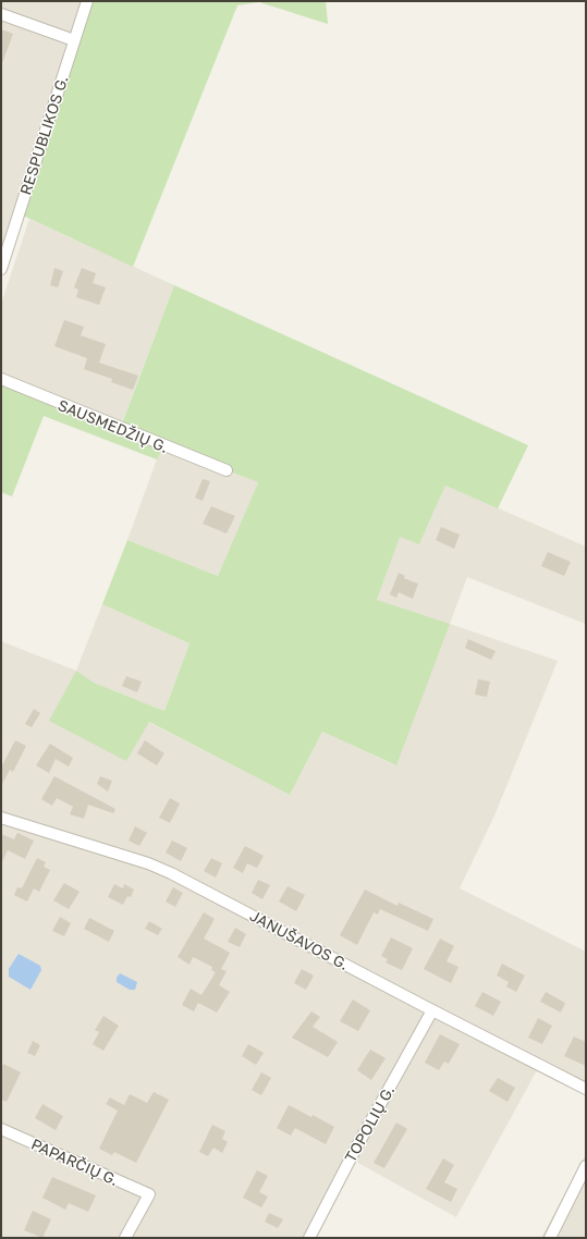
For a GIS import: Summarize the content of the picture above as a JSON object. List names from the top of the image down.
{
  "streets": {
    "street": [
      "RESPUBLIKOS G.",
      "SAUSMEDŽIŲ G.",
      "JANUŠAVOS G.",
      "TOPOLIŲ G.",
      "PAPARČIŲ G."
    ]
  },
  "crossings": [
    ["JANUŠAVOS G.", "TOPOLIŲ G."]
  ]
}
